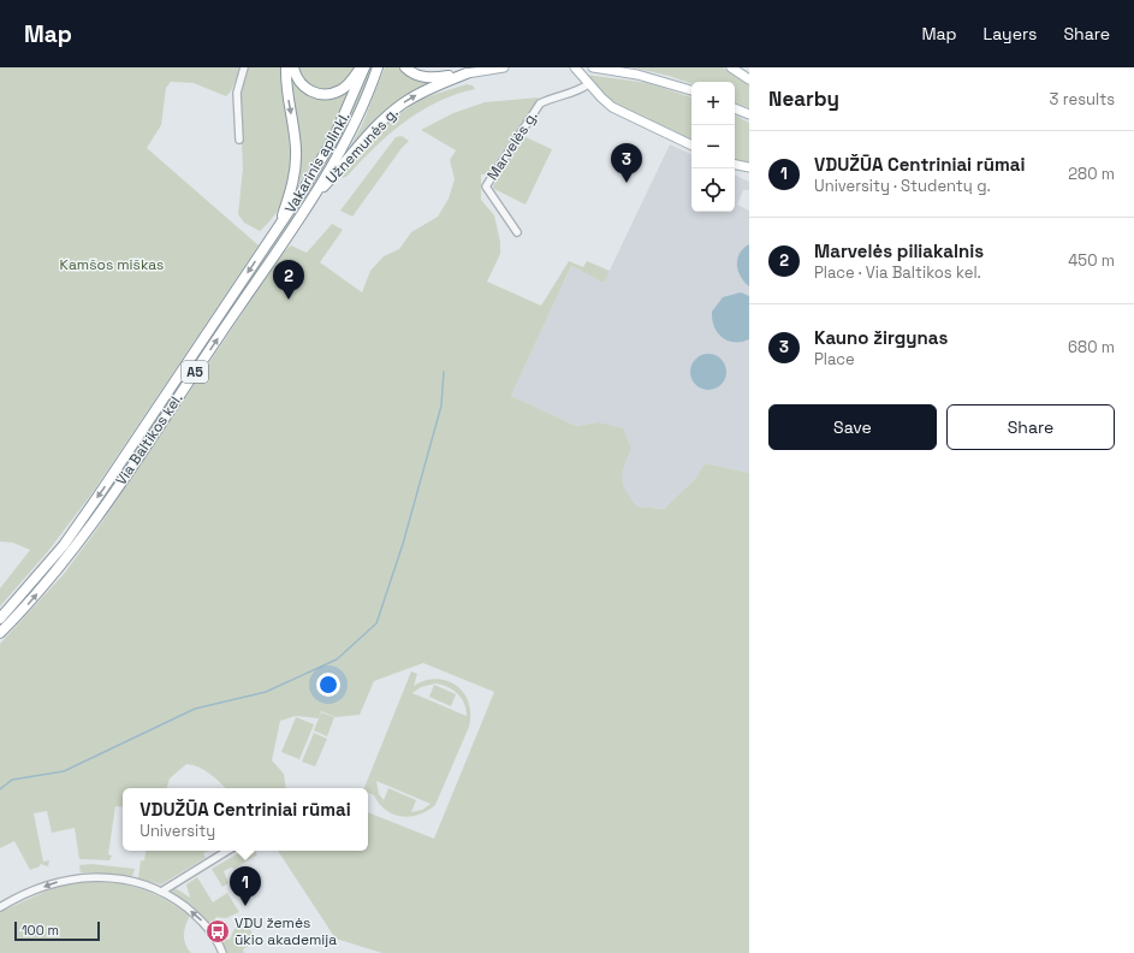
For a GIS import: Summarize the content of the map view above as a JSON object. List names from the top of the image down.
{
  "streets": {
    "highway": [
      "Užnemunės g.",
      "Vakarinis aplinkl.",
      "A5",
      "Via Baltikos kel."
    ],
    "street": ["Marvelės g."]
  },
  "crossings": [
    ["Užnemunės g.", "Vakarinis aplinkl."],
    ["Vakarinis aplinkl.", "Via Baltikos kel."]
  ],
  "one_way": ["Užnemunės g."],
  "parks": ["Kamšos miškas"],
  "places": {
    "bus stop": ["VDU žemės ūkio akademija"]
  },
  "scale_bar": "100 m",
  "page": {
    "header": "Map",
    "nav": ["Map", "Layers", "Share"],
    "heading": ["Nearby", "3 results"],
    "map_buttons": ["+", "−"],
    "list": [
      {
        "mark": "1",
        "name": "VDUŽŪA Centriniai rūmai",
        "note": "University · Studentų g.",
        "value": "280 m"
      },
      {
        "mark": "2",
        "name": "Marvelės piliakalnis",
        "note": "Place · Via Baltikos kel.",
        "value": "450 m"
      },
      {
        "mark": "3",
        "name": "Kauno žirgynas",
        "note": "Place",
        "value": "680 m"
      }
    ],
    "pins": ["3", "2", "1"],
    "buttons": ["Save", "Share"],
    "popup": ["VDUŽŪA Centriniai rūmai", "University"],
    "scale": "100 m"
  }
}
